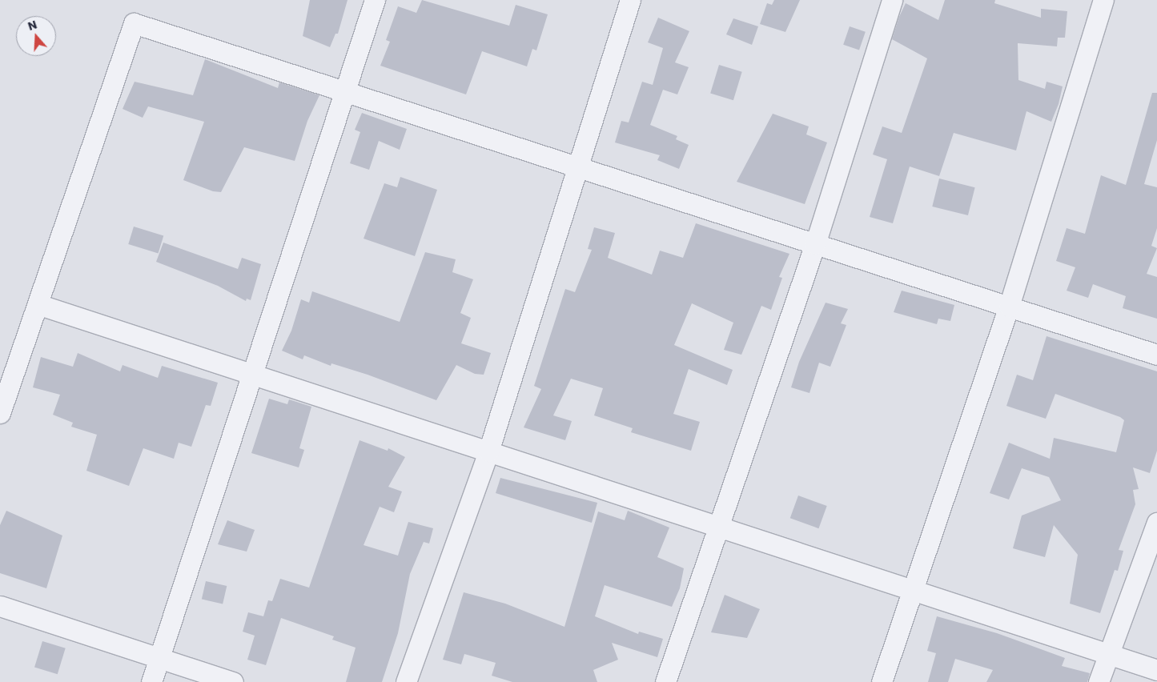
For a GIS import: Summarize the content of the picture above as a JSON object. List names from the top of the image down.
{
  "north": "top"
}
